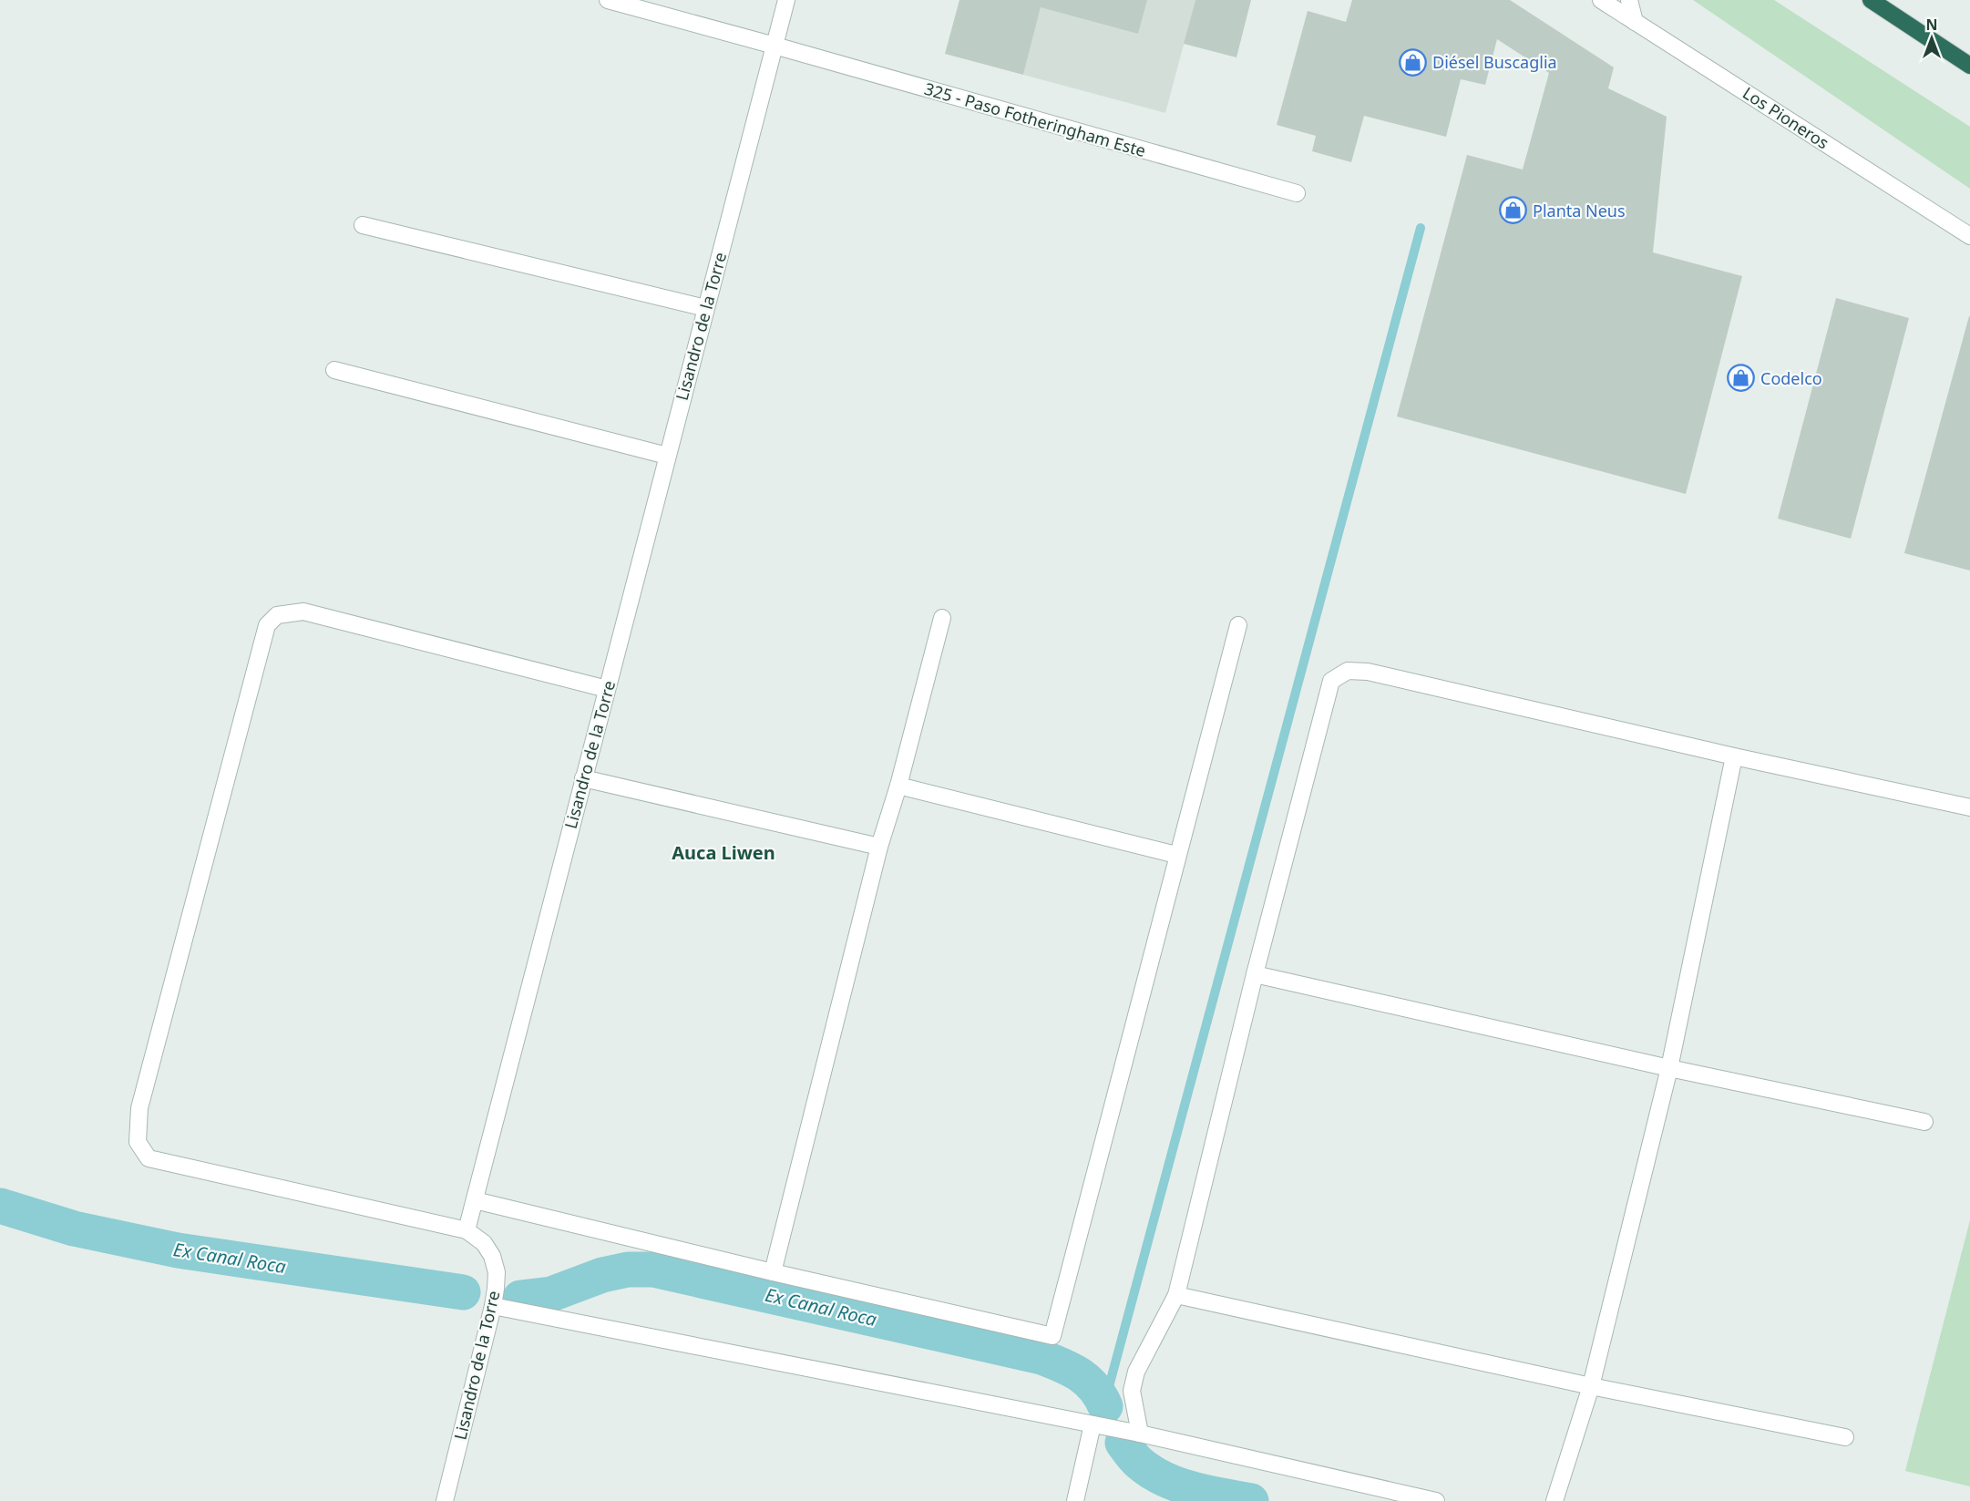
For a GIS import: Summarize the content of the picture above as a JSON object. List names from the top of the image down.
{
  "streets": {
    "street": ["Los Pioneros", "325 - Paso Fotheringham Este", "Lisandro de la Torre"]
  },
  "crossings": [
    ["325 - Paso Fotheringham Este", "Lisandro de la Torre"]
  ],
  "districts": ["Auca Liwen"],
  "water": ["Ex Canal Roca"],
  "places": {
    "shop": ["Diésel Buscaglia", "Planta Neus", "Codelco"]
  },
  "north": "top"
}
